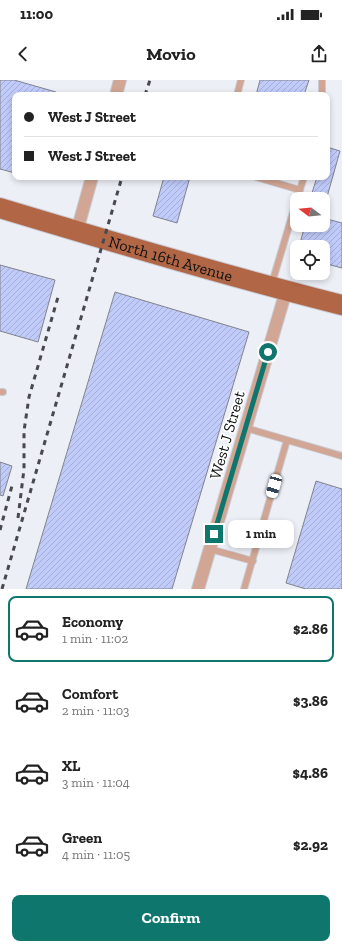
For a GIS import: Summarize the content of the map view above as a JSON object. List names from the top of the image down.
{
  "streets": {
    "main road": ["North 16th Avenue"],
    "street": ["West J Street"]
  },
  "crossings": [
    ["North 16th Avenue", "West J Street"]
  ],
  "north": "left",
  "page": {
    "status": "11:00",
    "header": "Movio",
    "banner": ["West J Street", "West J Street"],
    "bubble": "1 min",
    "list": [
      {
        "name": "Economy",
        "note": "1 min · 11:02",
        "value": "$2.86"
      },
      {
        "name": "Comfort",
        "note": "2 min · 11:03",
        "value": "$3.86"
      },
      {
        "name": "XL",
        "note": "3 min · 11:04",
        "value": "$4.86"
      },
      {
        "name": "Green",
        "note": "4 min · 11:05",
        "value": "$2.92"
      }
    ],
    "buttons": "Confirm"
  }
}
